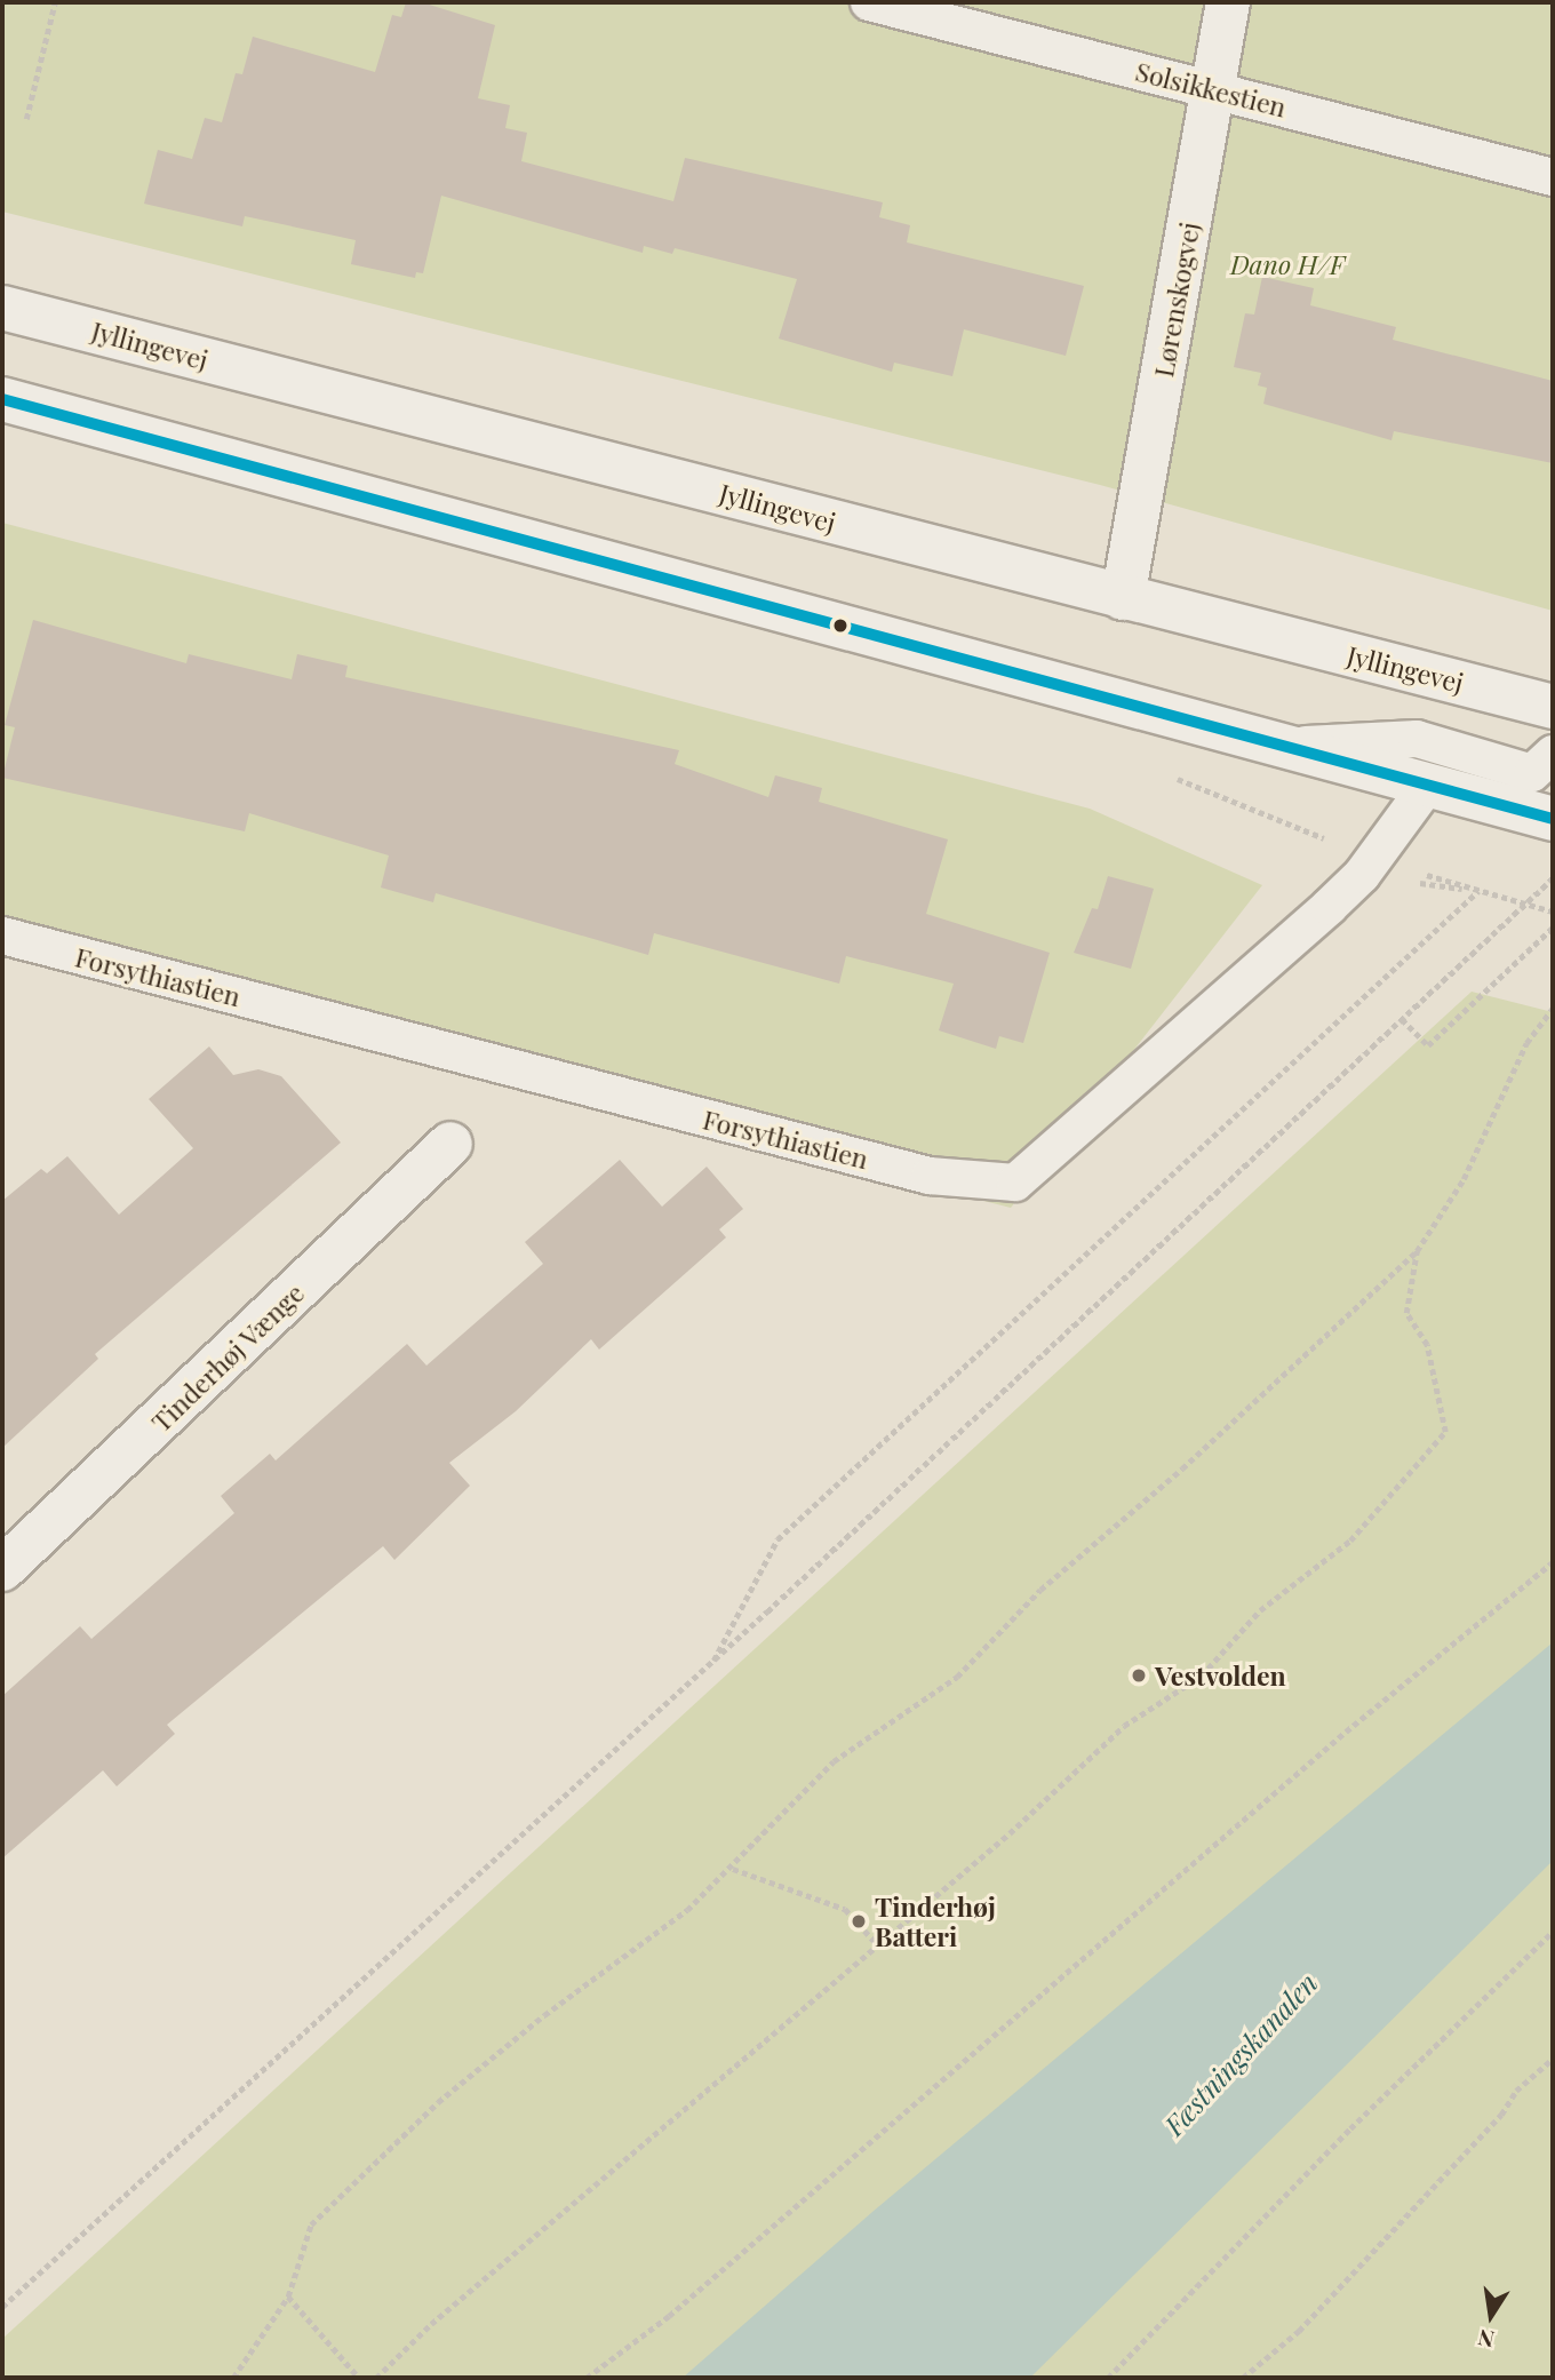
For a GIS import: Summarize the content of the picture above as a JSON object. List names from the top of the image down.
{
  "streets": {
    "street": ["Lørenskogvej", "Jyllingevej", "Tinderhøj Vænge"],
    "lane": ["Solsikkestien", "Forsythiastien"]
  },
  "crossings": [
    ["Solsikkestien", "Lørenskogvej"],
    ["Lørenskogvej", "Jyllingevej"]
  ],
  "water": ["Fæstningskanalen"],
  "parks": ["Dano H/F"],
  "places": ["Vestvolden", "Tinderhøj Batteri"],
  "north": "bottom"
}
